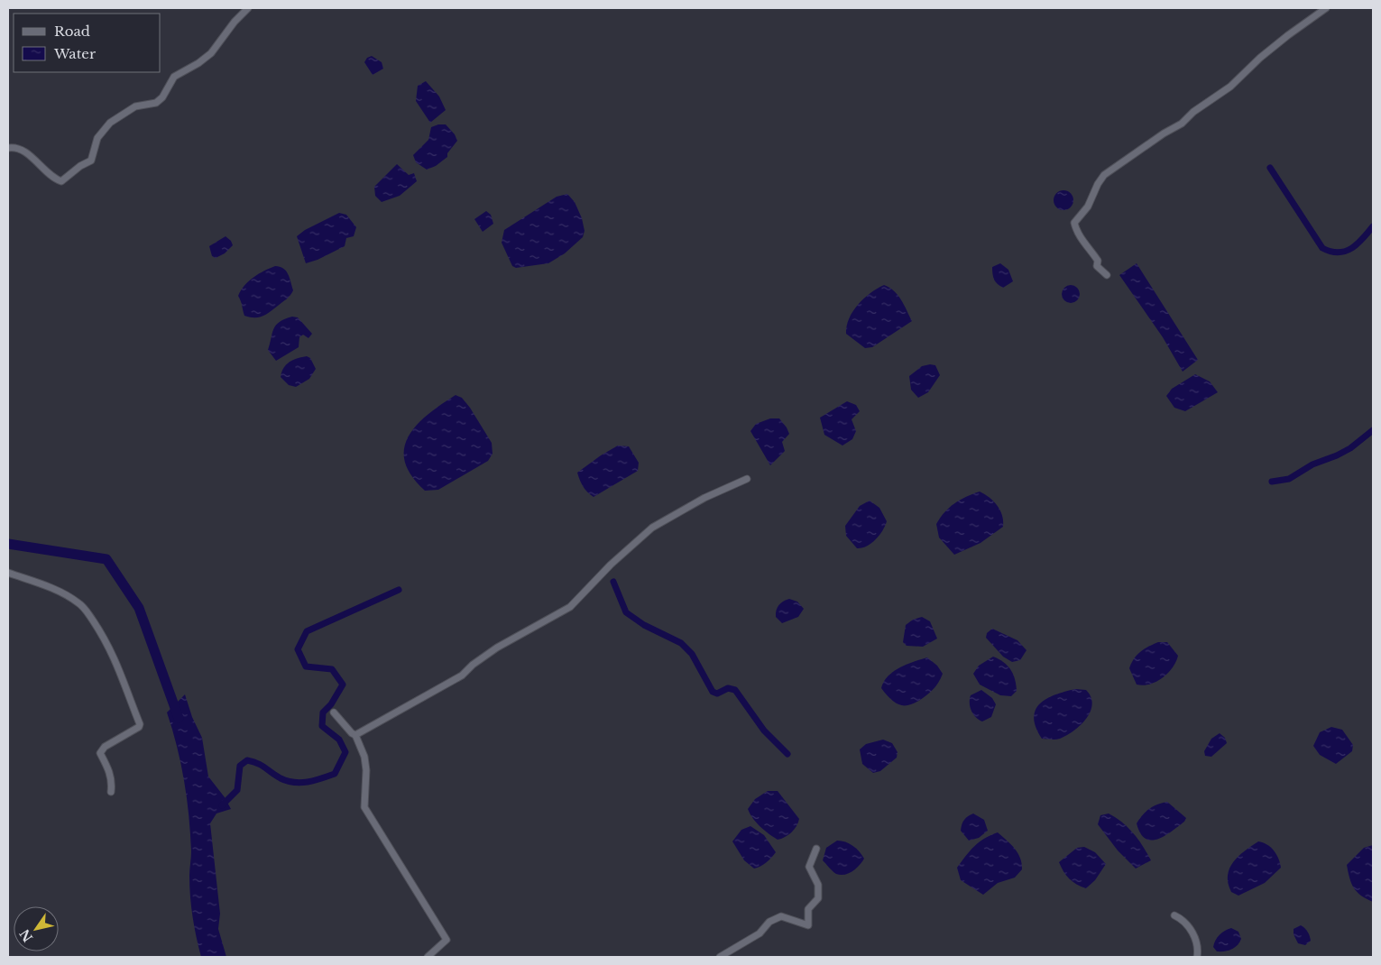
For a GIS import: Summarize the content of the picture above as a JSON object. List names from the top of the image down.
{
  "legend": ["Road", "Water"],
  "north": "bottom left"
}
